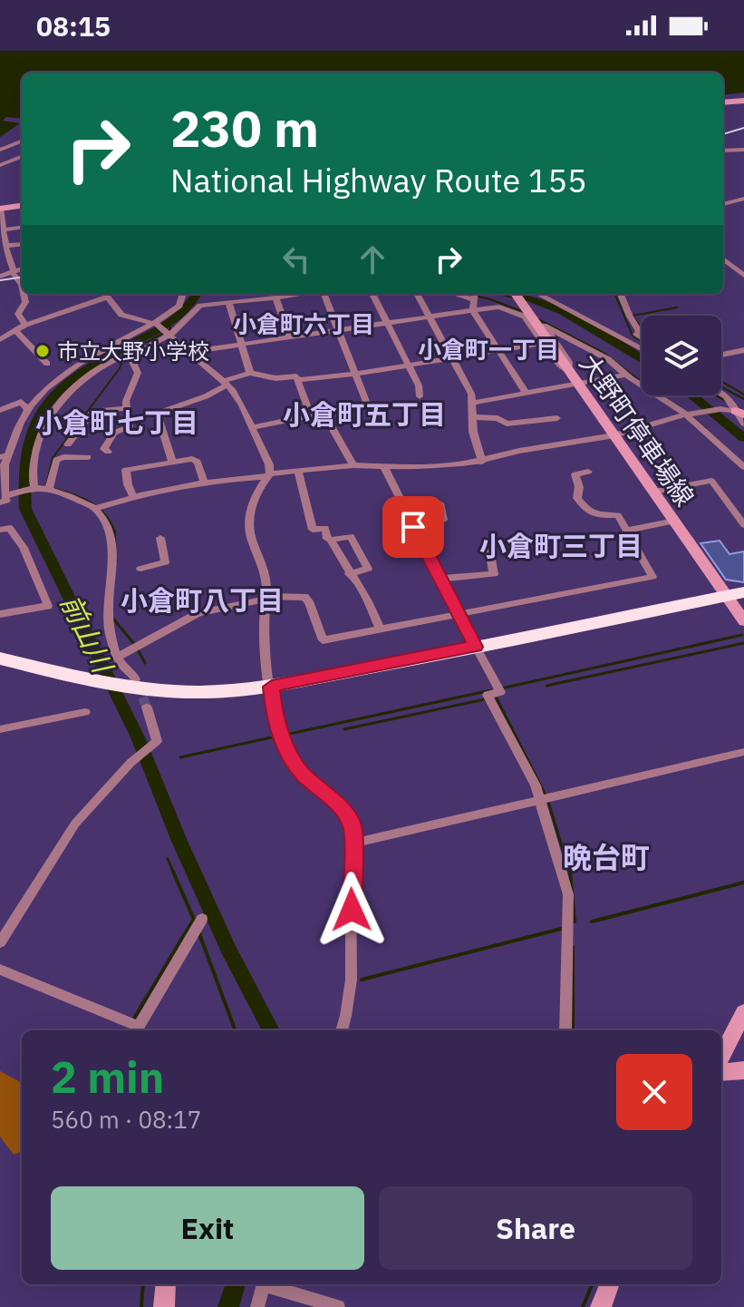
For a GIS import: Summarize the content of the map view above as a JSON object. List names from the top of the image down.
{
  "streets": {
    "main road": ["大野町停車場線"]
  },
  "districts": [
    "小倉町六丁目",
    "小倉町一丁目",
    "小倉町五丁目",
    "小倉町七丁目",
    "小倉町三丁目",
    "小倉町八丁目",
    "晩台町"
  ],
  "water": ["前山川"],
  "places": ["市立大野小学校"],
  "page": {
    "status": "08:15",
    "turn": ["230 m", "National Highway Route 155"],
    "heading": ["2 min", "560 m · 08:17"],
    "buttons": ["Exit", "Share"]
  }
}
